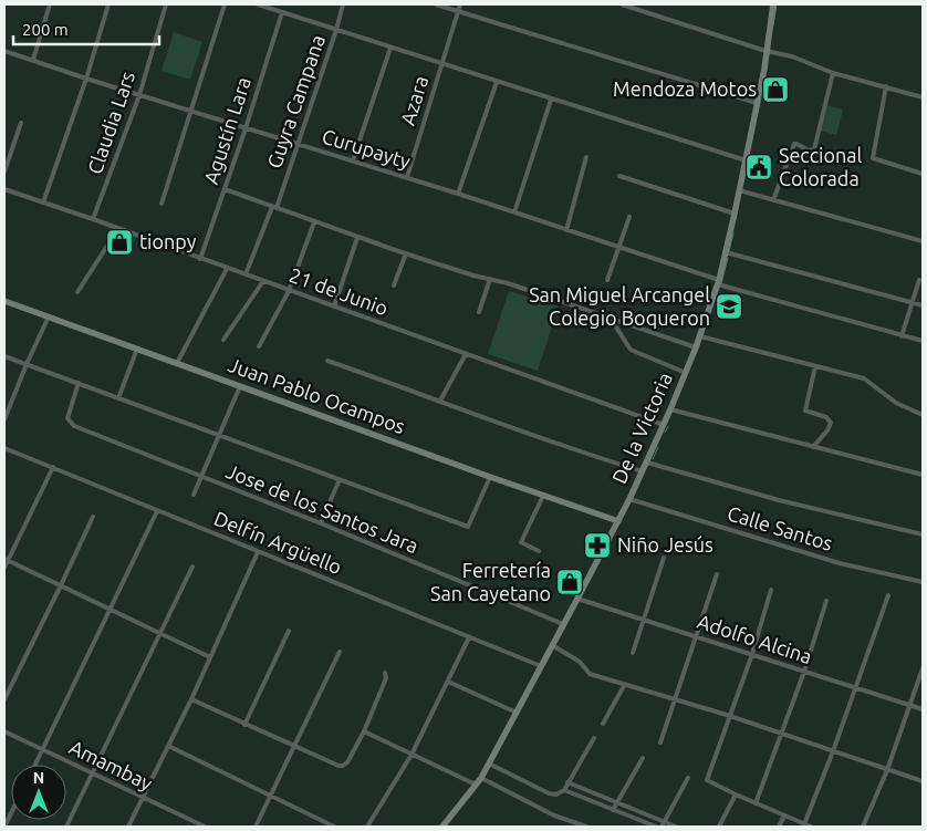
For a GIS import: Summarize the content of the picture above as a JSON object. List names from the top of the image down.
{
  "streets": {
    "main road": ["Juan Pablo Ocampos", "De la Victoria"],
    "street": [
      "Azara",
      "Guyra Campana",
      "Claudia Lars",
      "Agustín Lara",
      "Curupayty",
      "21 de Junio",
      "Jose de los Santos Jara",
      "Calle Santos",
      "Delfín Argüello",
      "Adolfo Alcina",
      "Amambay"
    ]
  },
  "crossings": [
    ["Azara", "Curupayty"],
    ["Guyra Campana", "Curupayty"],
    ["Guyra Campana", "21 de Junio"],
    ["Claudia Lars", "Curupayty"],
    ["Claudia Lars", "21 de Junio"],
    ["Agustín Lara", "Curupayty"],
    ["Agustín Lara", "21 de Junio"],
    ["Curupayty", "De la Victoria"],
    ["21 de Junio", "De la Victoria"],
    ["Juan Pablo Ocampos", "De la Victoria"],
    ["De la Victoria", "Jose de los Santos Jara"],
    ["De la Victoria", "Calle Santos"],
    ["De la Victoria", "Delfín Argüello"],
    ["De la Victoria", "Adolfo Alcina"]
  ],
  "places": {
    "shop": ["Mendoza Motos", "tionpy", "Ferretería San Cayetano"],
    "public building": ["Seccional Colorada"],
    "school or university": ["San Miguel Arcangel Colegio Boqueron"],
    "pharmacy": ["Niño Jesús"]
  },
  "scale_bar": "200 m",
  "north": "top"
}
